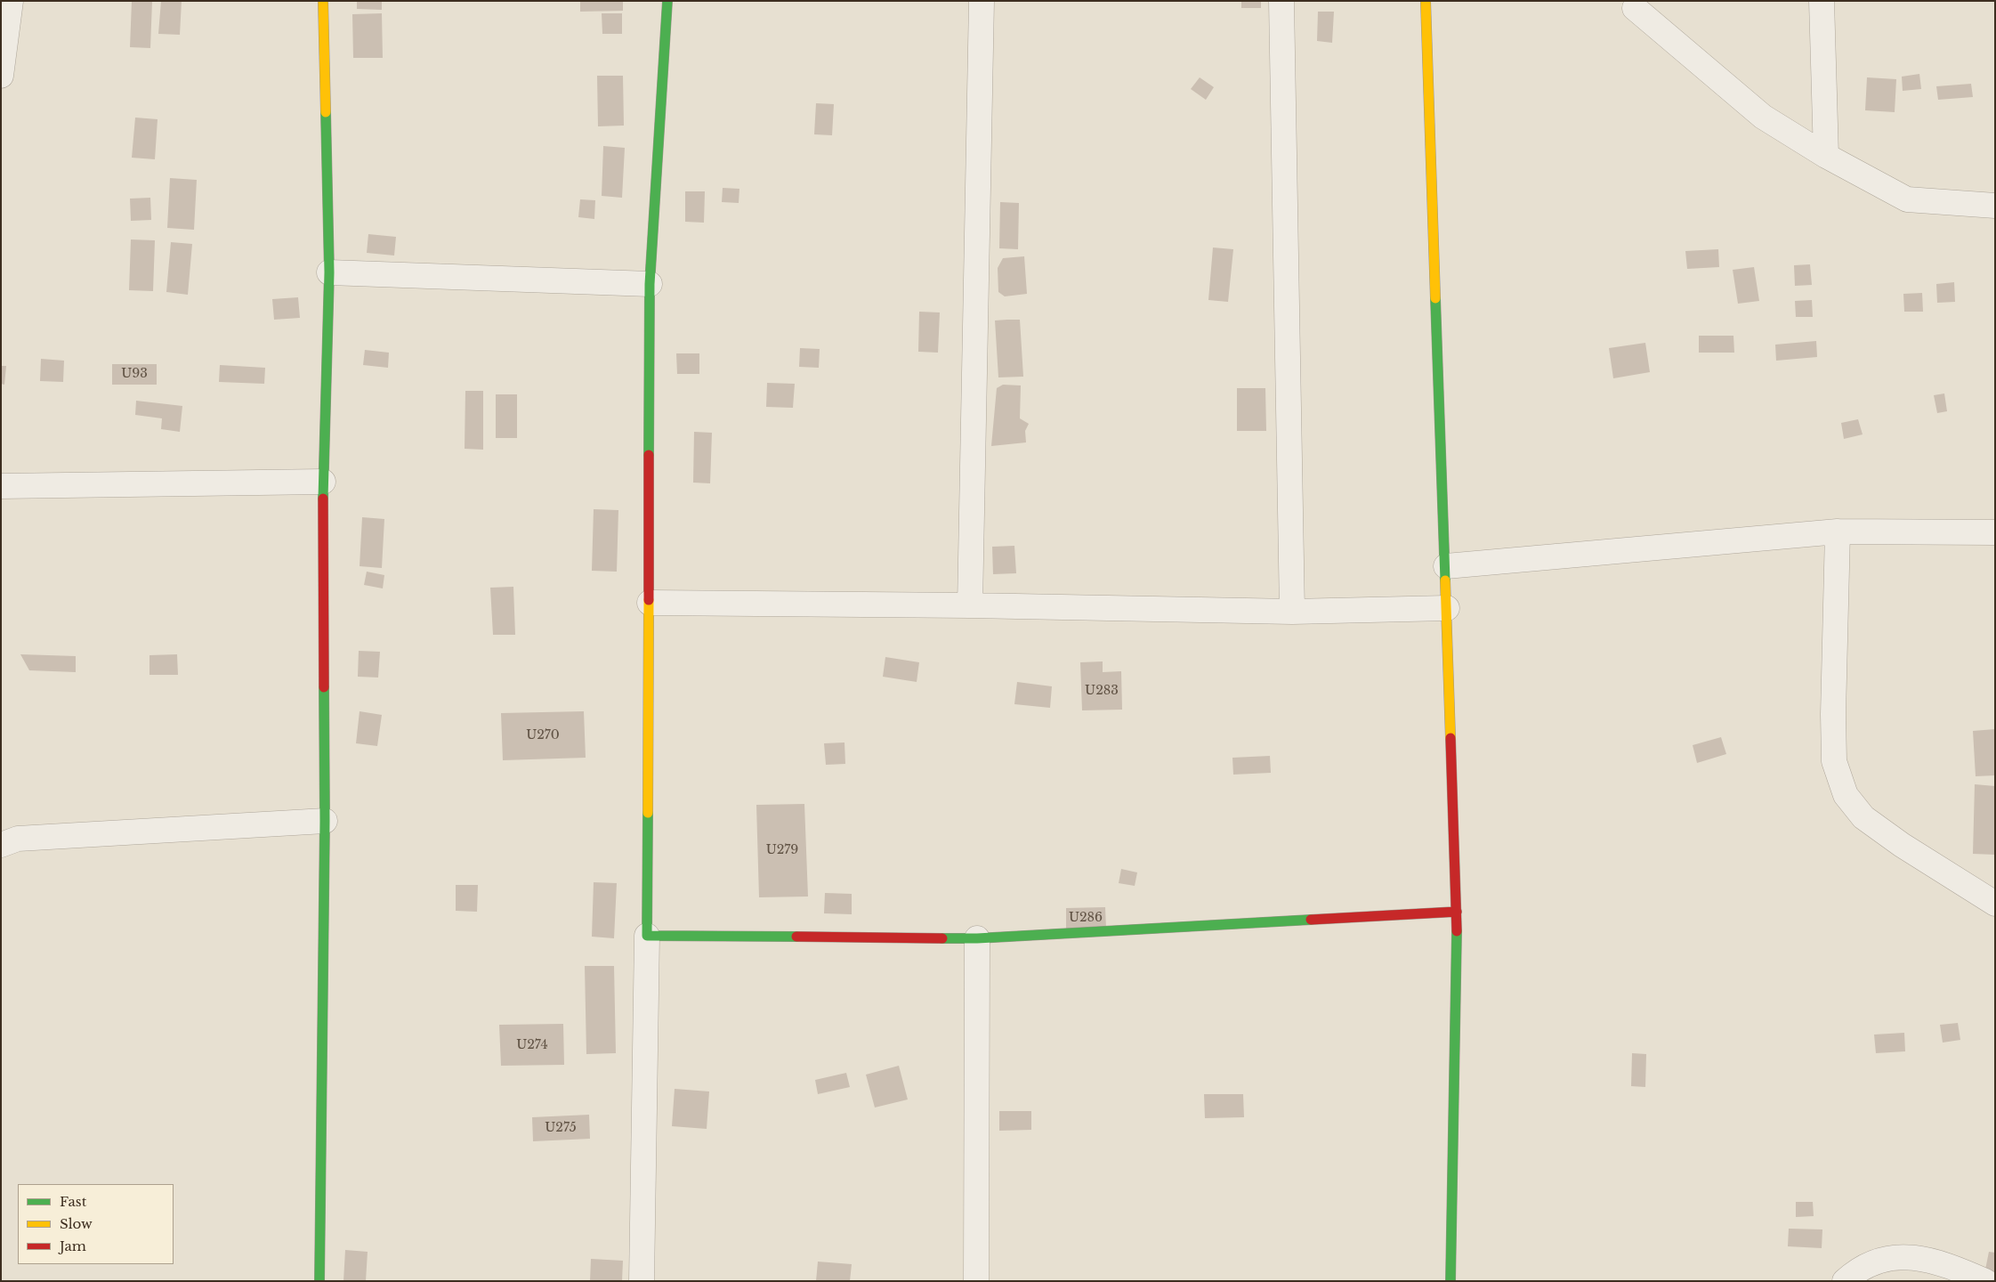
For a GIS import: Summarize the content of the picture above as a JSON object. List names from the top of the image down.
{
  "house_numbers": [
    "U93",
    "U283",
    "U270",
    "U279",
    "U286",
    "U274",
    "U275"
  ],
  "legend": ["Fast", "Slow", "Jam"]
}
